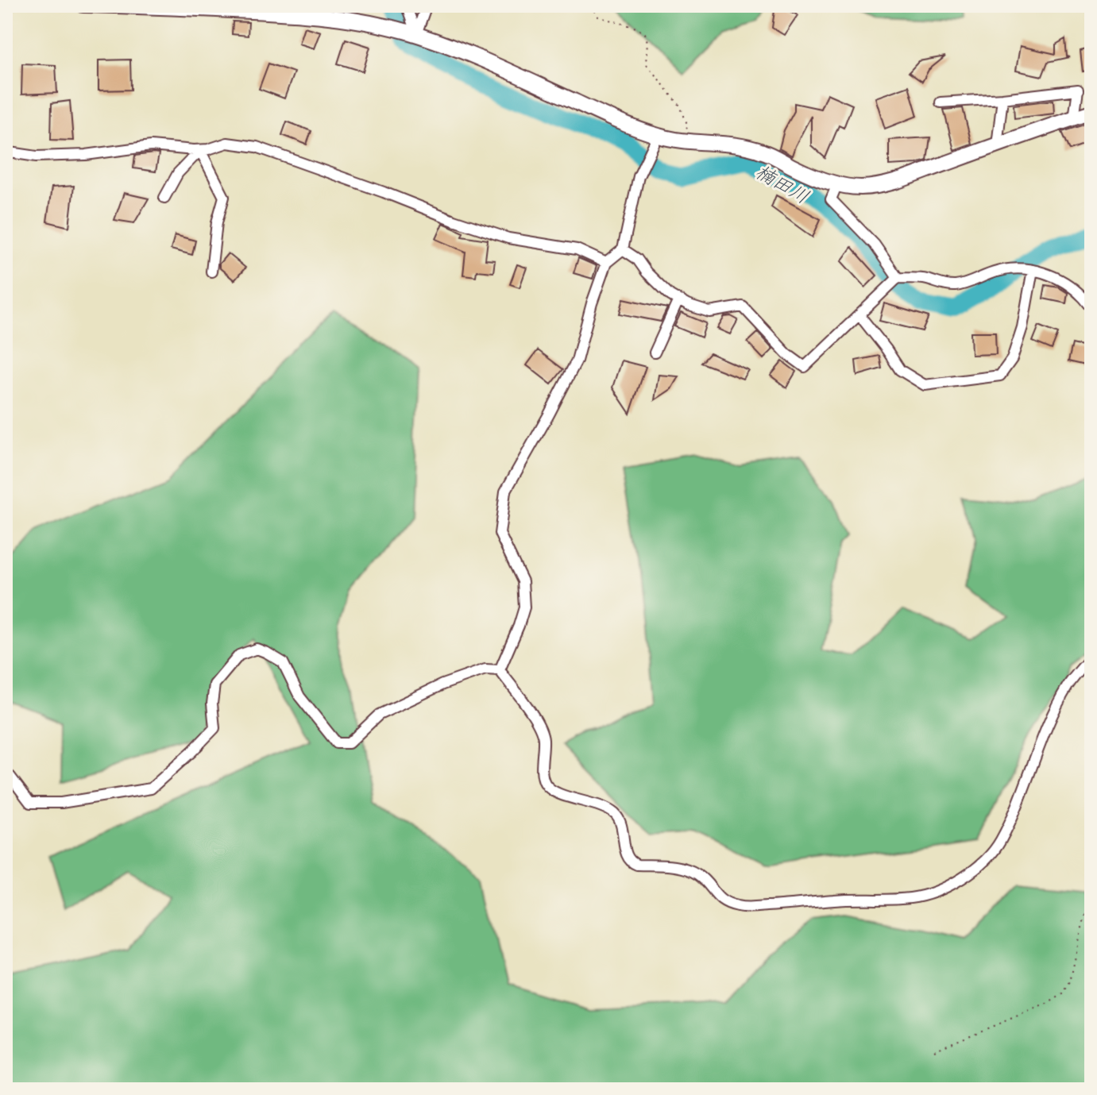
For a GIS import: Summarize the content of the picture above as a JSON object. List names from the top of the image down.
{
  "water": ["楠田川"]
}
